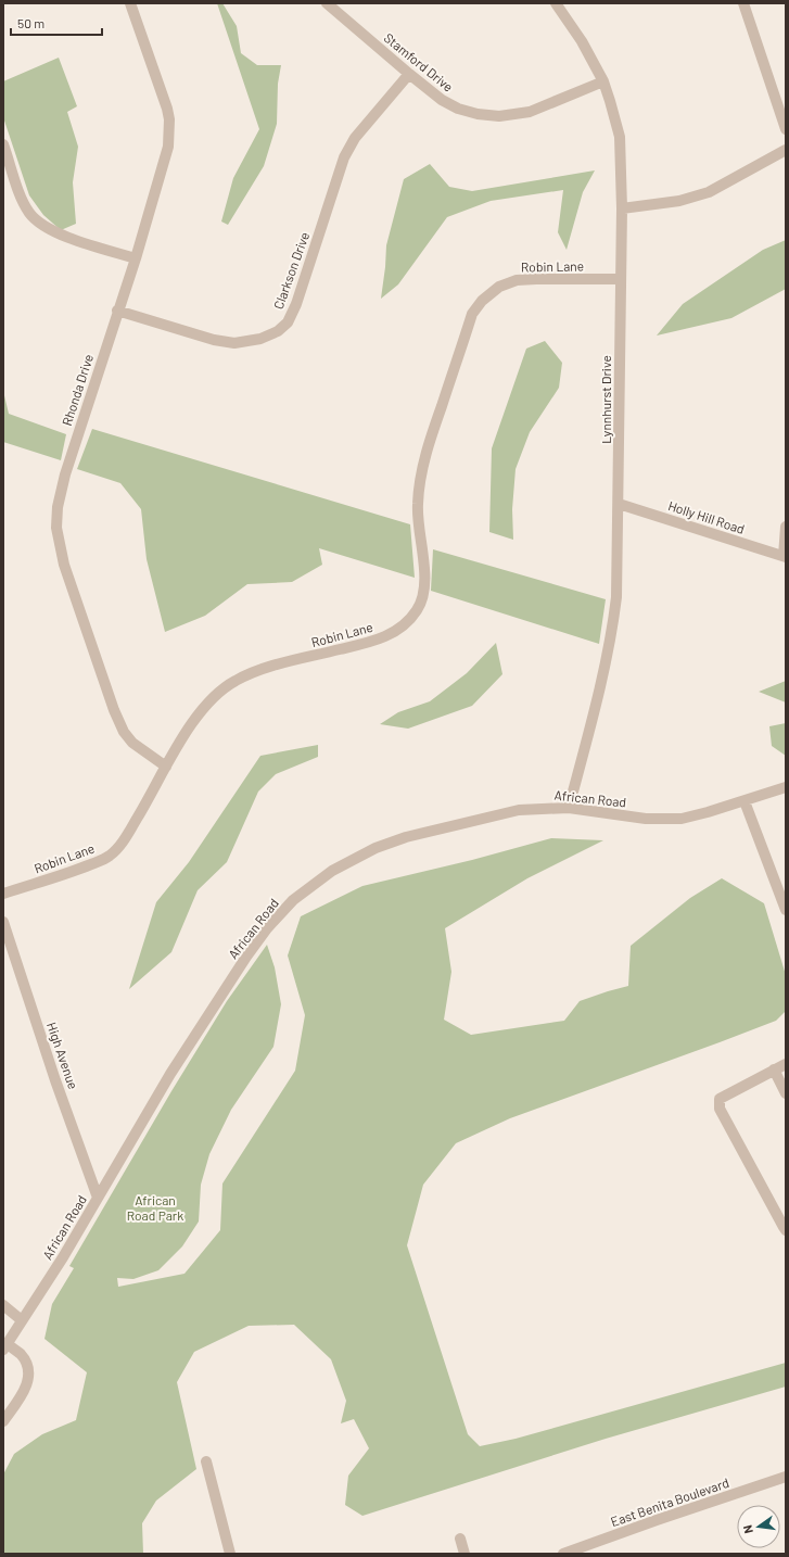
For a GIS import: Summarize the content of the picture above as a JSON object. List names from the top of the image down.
{
  "streets": {
    "street": [
      "Stamford Drive",
      "Robin Lane",
      "Clarkson Drive",
      "Rhonda Drive",
      "Lynnhurst Drive",
      "Holly Hill Road",
      "African Road",
      "High Avenue",
      "East Benita Boulevard"
    ]
  },
  "crossings": [
    ["Stamford Drive", "Clarkson Drive"],
    ["Stamford Drive", "Lynnhurst Drive"],
    ["Robin Lane", "Rhonda Drive"],
    ["Robin Lane", "Lynnhurst Drive"],
    ["Clarkson Drive", "Rhonda Drive"],
    ["Lynnhurst Drive", "Holly Hill Road"],
    ["Lynnhurst Drive", "African Road"],
    ["African Road", "High Avenue"]
  ],
  "parks": ["African Road Park"],
  "scale_bar": "50 m",
  "north": "left"
}
